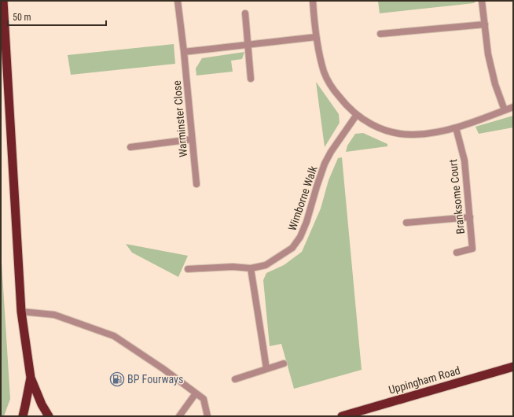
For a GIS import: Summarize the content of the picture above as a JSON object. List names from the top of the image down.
{
  "streets": {
    "highway": ["Uppingham Road"],
    "street": ["Warminster Close", "Branksome Court", "Wimborne Walk"]
  },
  "places": {
    "fuel station": ["BP Fourways"]
  },
  "scale_bar": "50 m"
}
